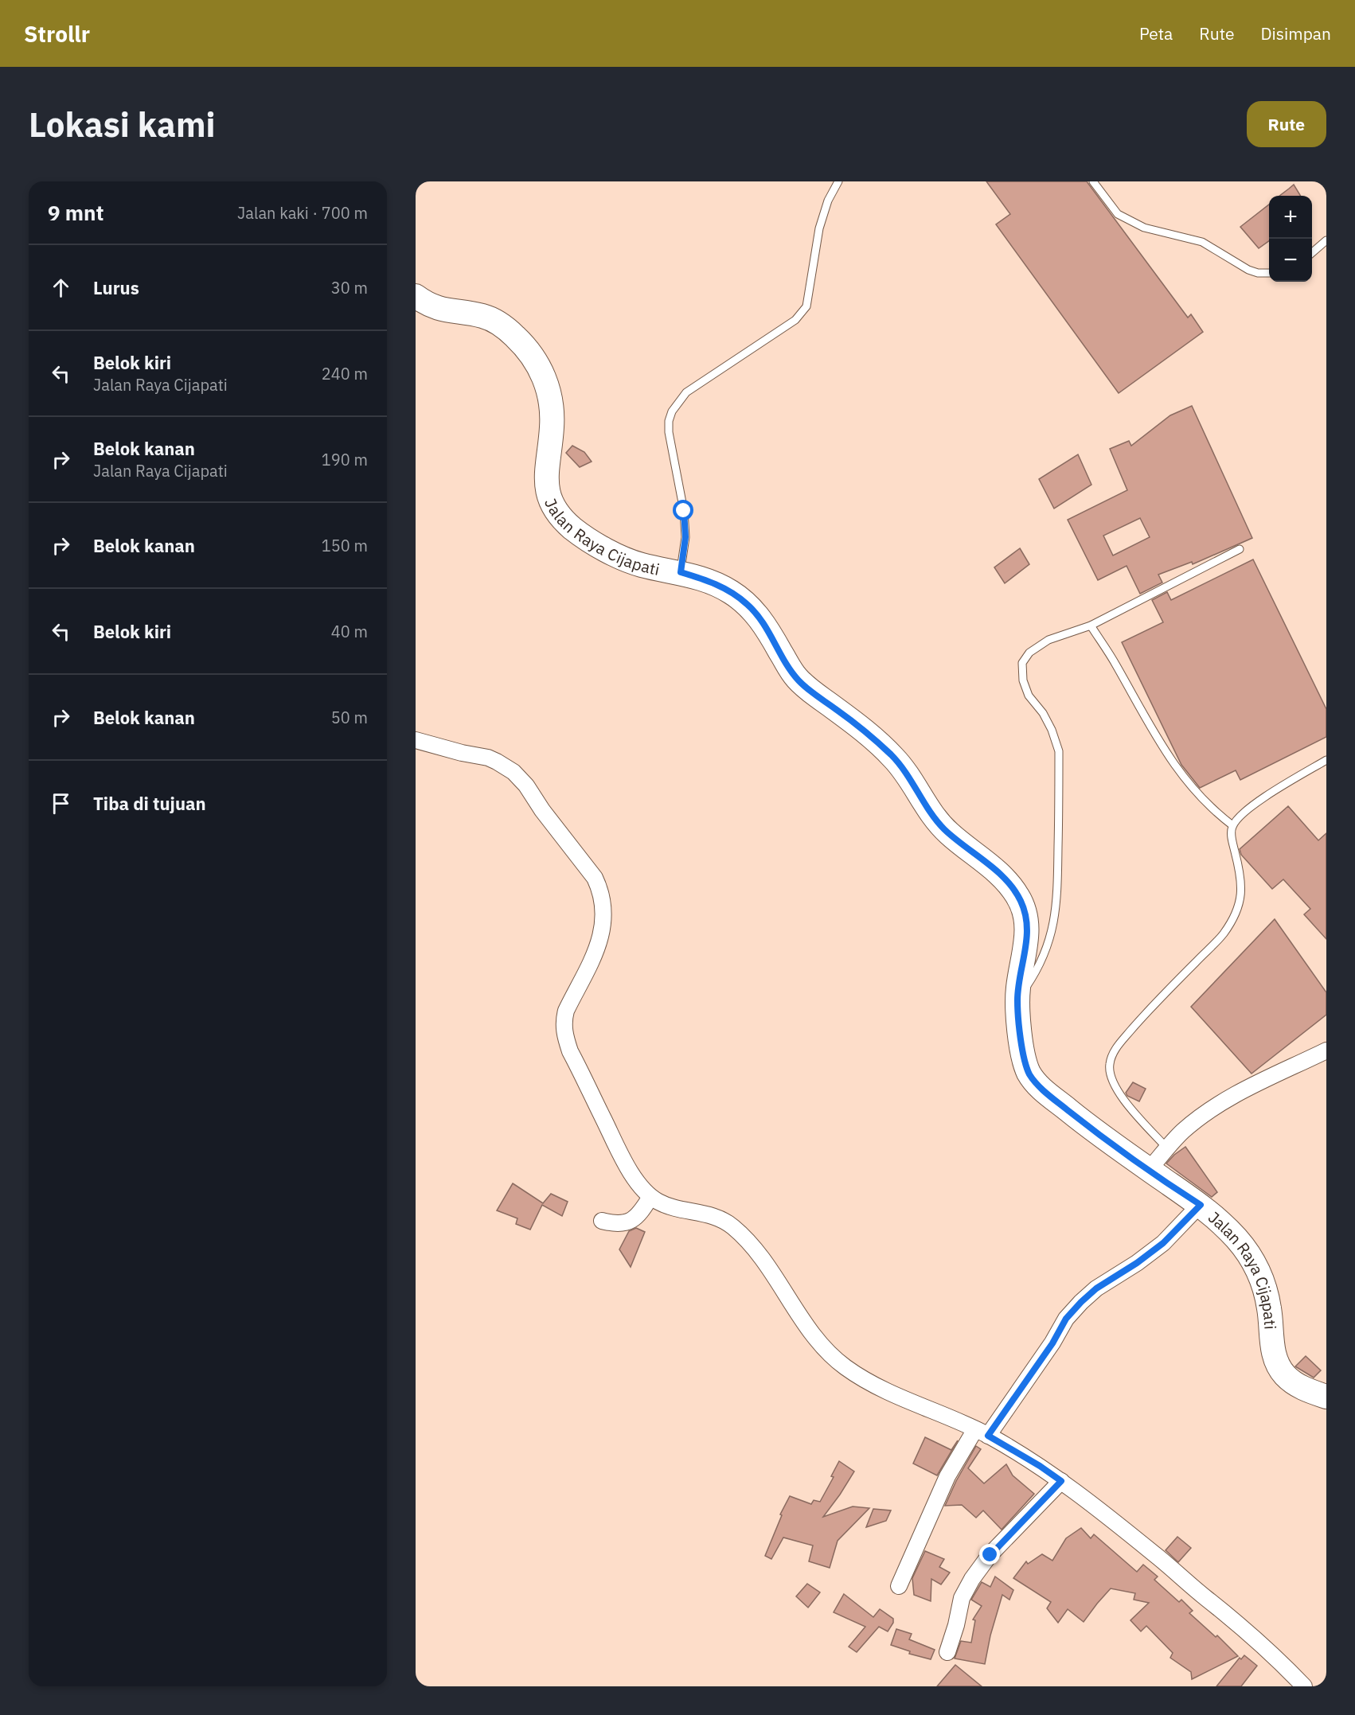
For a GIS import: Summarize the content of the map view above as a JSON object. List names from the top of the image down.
{
  "streets": {
    "main road": ["Jalan Raya Cijapati"]
  },
  "page": {
    "header": "Strollr",
    "nav": ["Peta", "Rute", "Disimpan"],
    "buttons": "Rute",
    "title": "Lokasi kami",
    "heading": ["9 mnt", "Jalan kaki · 700 m"],
    "map_buttons": ["+", "−"],
    "list": [
      ["Lurus", "30 m"],
      ["Belok kiri", "Jalan Raya Cijapati", "240 m"],
      ["Belok kanan", "Jalan Raya Cijapati", "190 m"],
      ["Belok kanan", "150 m"],
      ["Belok kiri", "40 m"],
      ["Belok kanan", "50 m"],
      "Tiba di tujuan"
    ]
  }
}
